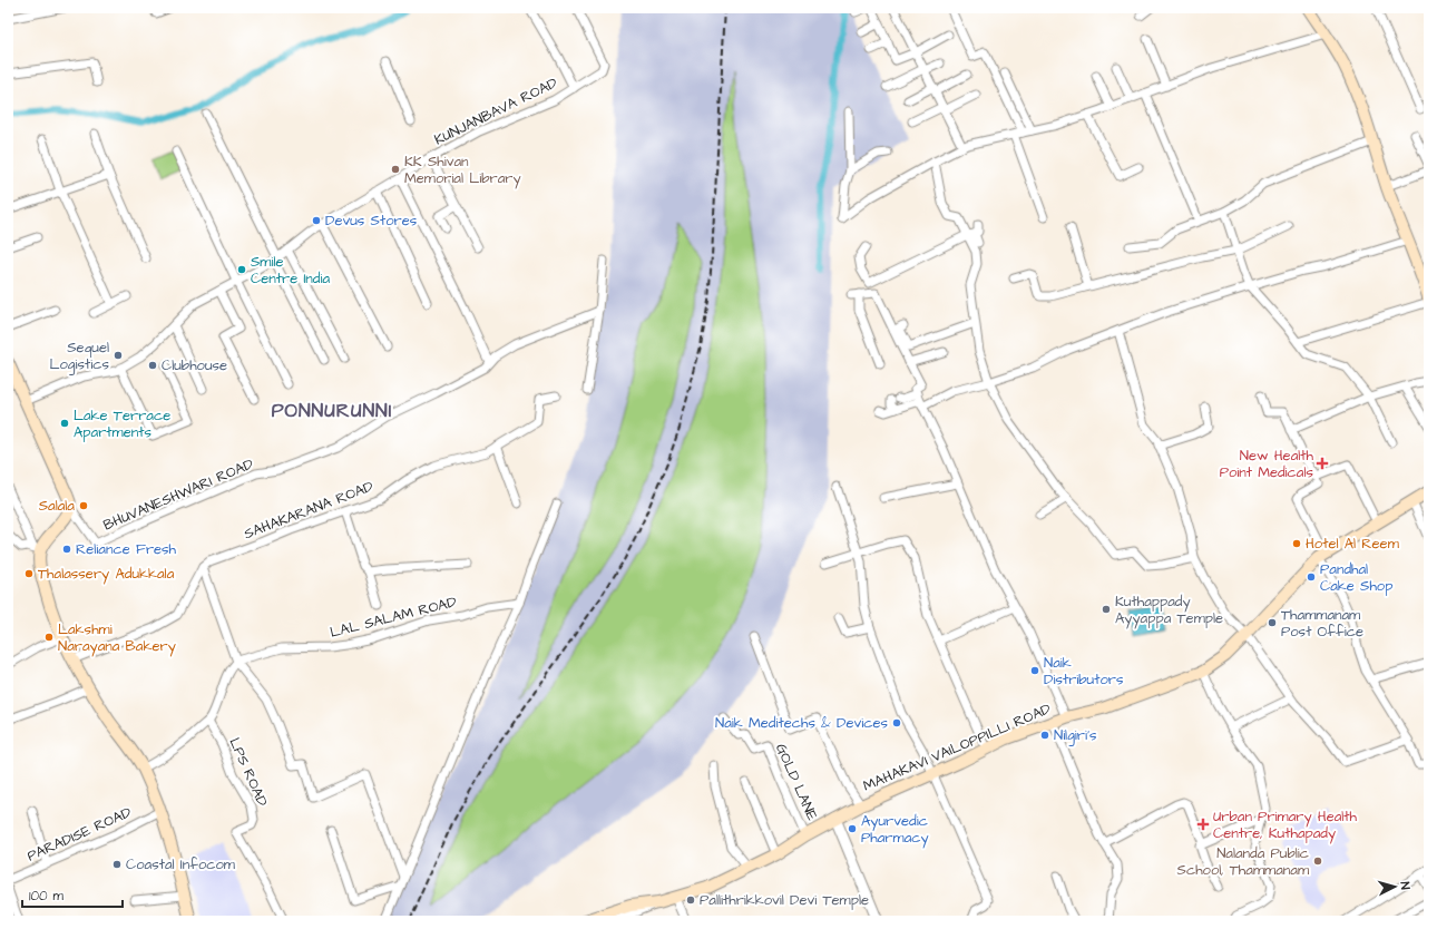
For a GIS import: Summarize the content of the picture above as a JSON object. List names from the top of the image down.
{
  "streets": {
    "main road": ["MAHAKAVI VAILOPPILLI ROAD"],
    "street": [
      "KUNJANBAVA ROAD",
      "BHUVANESHWARI ROAD",
      "SAHAKARANA ROAD",
      "LAL SALAM ROAD",
      "LPS ROAD",
      "GOLD LANE",
      "PARADISE ROAD"
    ]
  },
  "crossings": [
    ["MAHAKAVI VAILOPPILLI ROAD", "GOLD LANE"]
  ],
  "districts": ["PONNURUNNI"],
  "places": {
    "other": [
      "KK Shivan Memorial Library",
      "Devus Stores",
      "Smile Centre India",
      "Sequel Logistics",
      "Clubhouse",
      "Lake Terrace Apartments",
      "Salala",
      "Hotel Al Reem",
      "Reliance Fresh",
      "Thalassery Adukkala",
      "Pandhal Cake Shop",
      "Kuthappady Ayyappa Temple",
      "Thammanam Post Office",
      "Lakshmi Narayana Bakery",
      "Naik Distributors",
      "Naik Meditechs & Devices",
      "Nilgiri's",
      "Ayurvedic Pharmacy",
      "Nalanda Public School, Thammanam",
      "Coastal Infocom",
      "Pallithrikkovil Devi Temple"
    ],
    "health": ["New Health Point Medicals", "Urban Primary Health Centre, Kuthapady"]
  },
  "scale_bar": "100 m",
  "north": "right"
}
